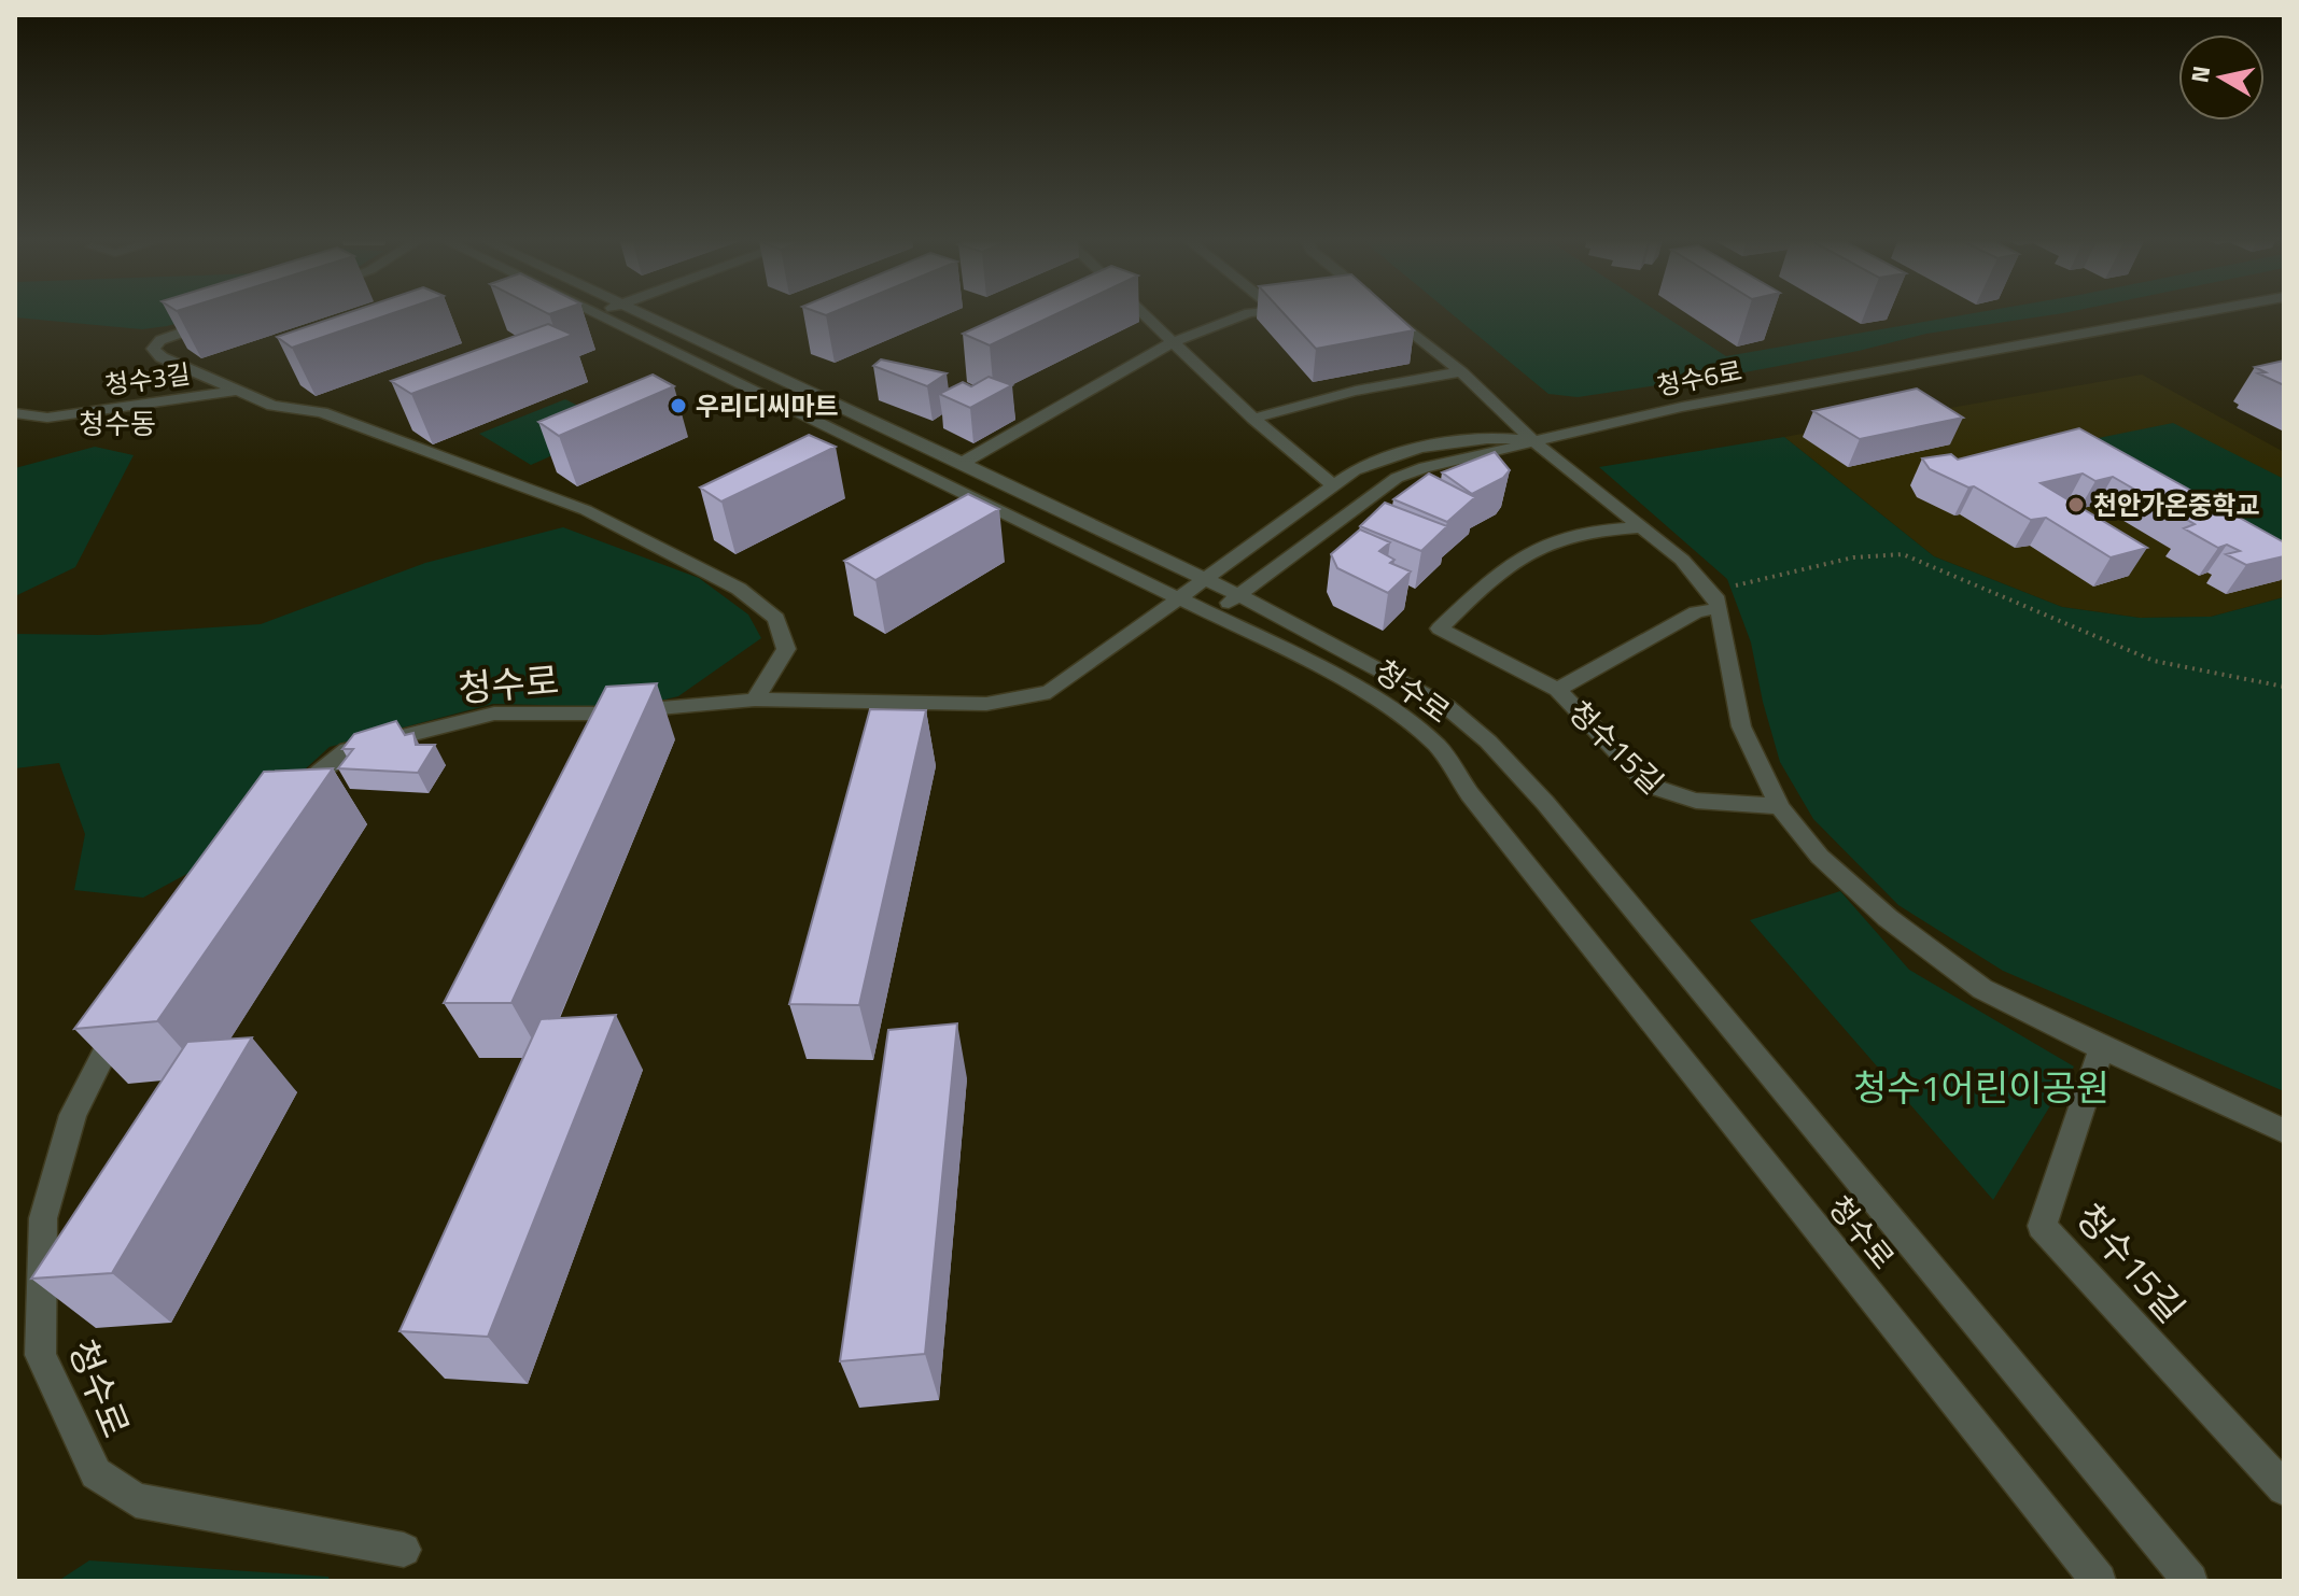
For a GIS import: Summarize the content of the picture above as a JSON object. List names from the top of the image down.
{
  "streets": {
    "street": [
      "청수6로",
      "청수3길",
      "청수로",
      "청수15길"
    ]
  },
  "crossings": [
    ["청수6로", "청수로"]
  ],
  "districts": ["청수동"],
  "parks": ["청수1어린이공원"],
  "places": ["우리디씨마트", "천안가온중학교"],
  "north": "left"
}
